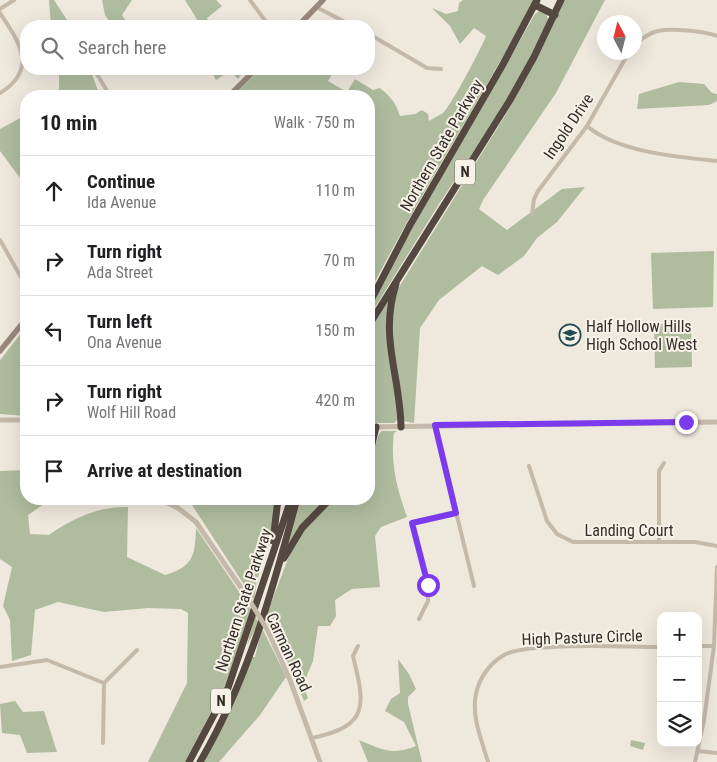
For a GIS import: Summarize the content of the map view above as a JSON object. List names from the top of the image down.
{
  "streets": {
    "highway": ["Northern State Parkway", "N"],
    "street": [
      "Ingold Drive",
      "Landing Court",
      "High Pasture Circle",
      "Carman Road"
    ]
  },
  "places": {
    "school or university": ["Half Hollow Hills High School West"]
  },
  "north": "top",
  "page": {
    "search": "Search here",
    "heading": ["10 min", "Walk · 750 m"],
    "list": [
      ["Continue", "Ida Avenue", "110 m"],
      ["Turn right", "Ada Street", "70 m"],
      ["Turn left", "Ona Avenue", "150 m"],
      ["Turn right", "Wolf Hill Road", "420 m"],
      "Arrive at destination"
    ],
    "map_buttons": ["+", "−"]
  }
}
